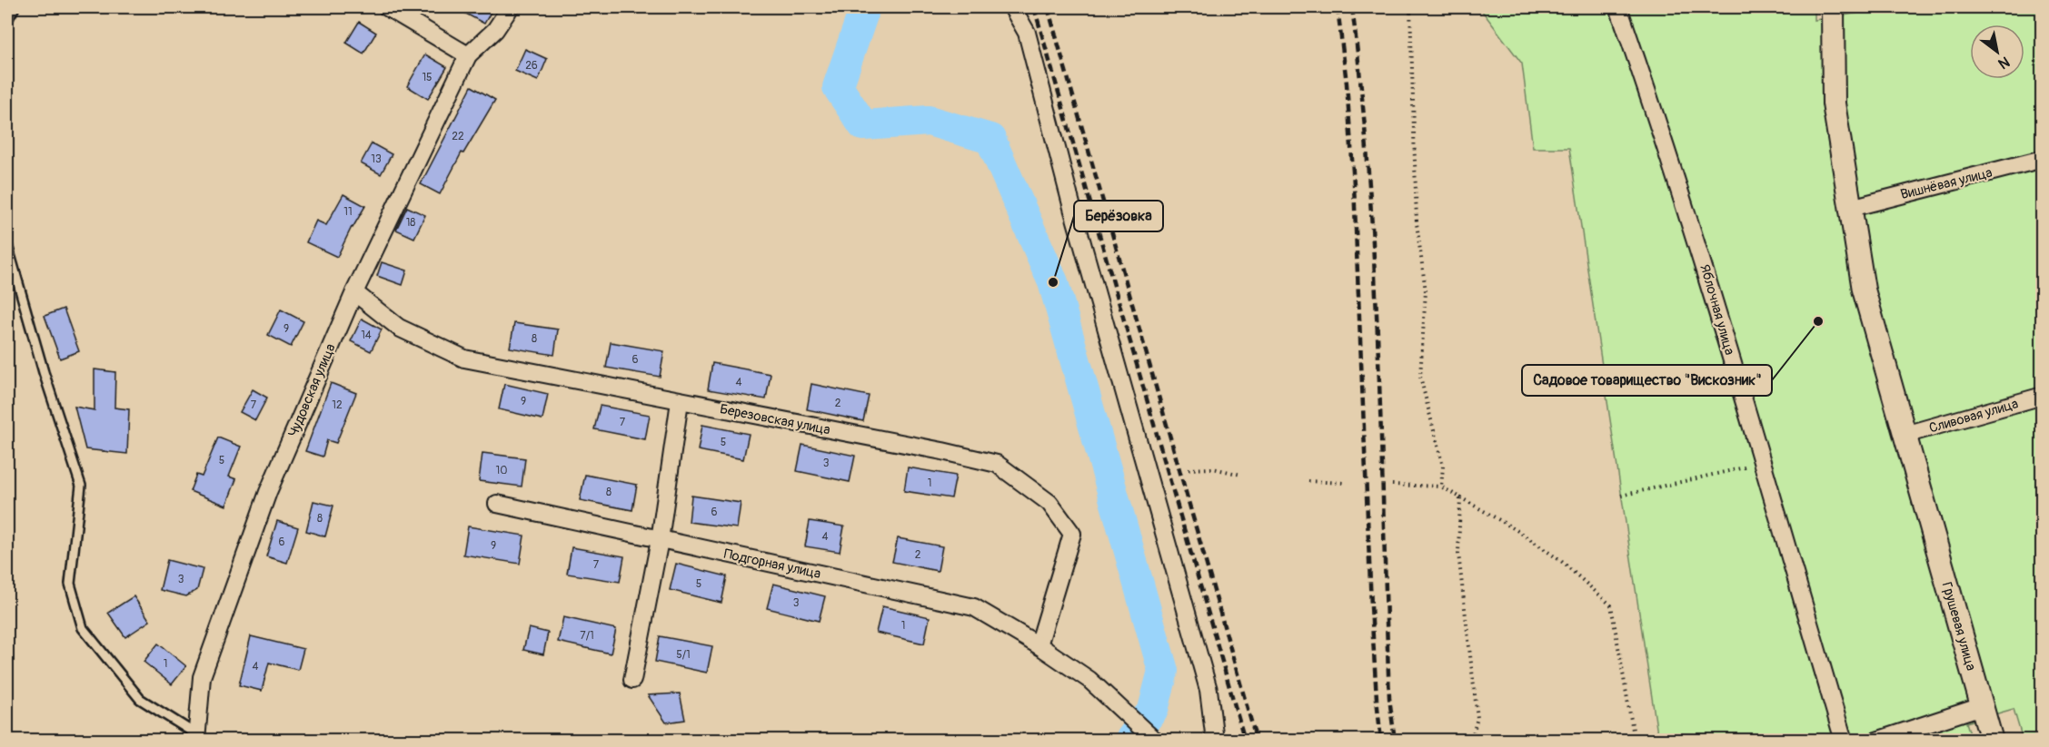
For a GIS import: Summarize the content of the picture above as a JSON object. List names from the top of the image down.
{
  "streets": {
    "street": [
      "Вишнёвая улица",
      "Яблочная улица",
      "Чудовская улица",
      "Сливовая улица",
      "Березовская улица",
      "Подгорная улица",
      "Грушевая улица"
    ]
  },
  "crossings": [
    ["Вишнёвая улица", "Грушевая улица"],
    ["Чудовская улица", "Березовская улица"],
    ["Сливовая улица", "Грушевая улица"],
    ["Березовская улица", "Подгорная улица"]
  ],
  "places": ["Берёзовка", "Садовое товарищество \"Вискозник\""],
  "house_numbers": [
    "26",
    "15",
    "22",
    "13",
    "11",
    "18",
    "9",
    "14",
    "8",
    "6",
    "4",
    "9",
    "2",
    "7",
    "12",
    "7",
    "5",
    "5",
    "3",
    "10",
    "1",
    "8",
    "6",
    "8",
    "4",
    "6",
    "9",
    "2",
    "7",
    "3",
    "5",
    "3",
    "1",
    "7/1",
    "5/1",
    "1",
    "4"
  ],
  "north": "bottom right"
}
